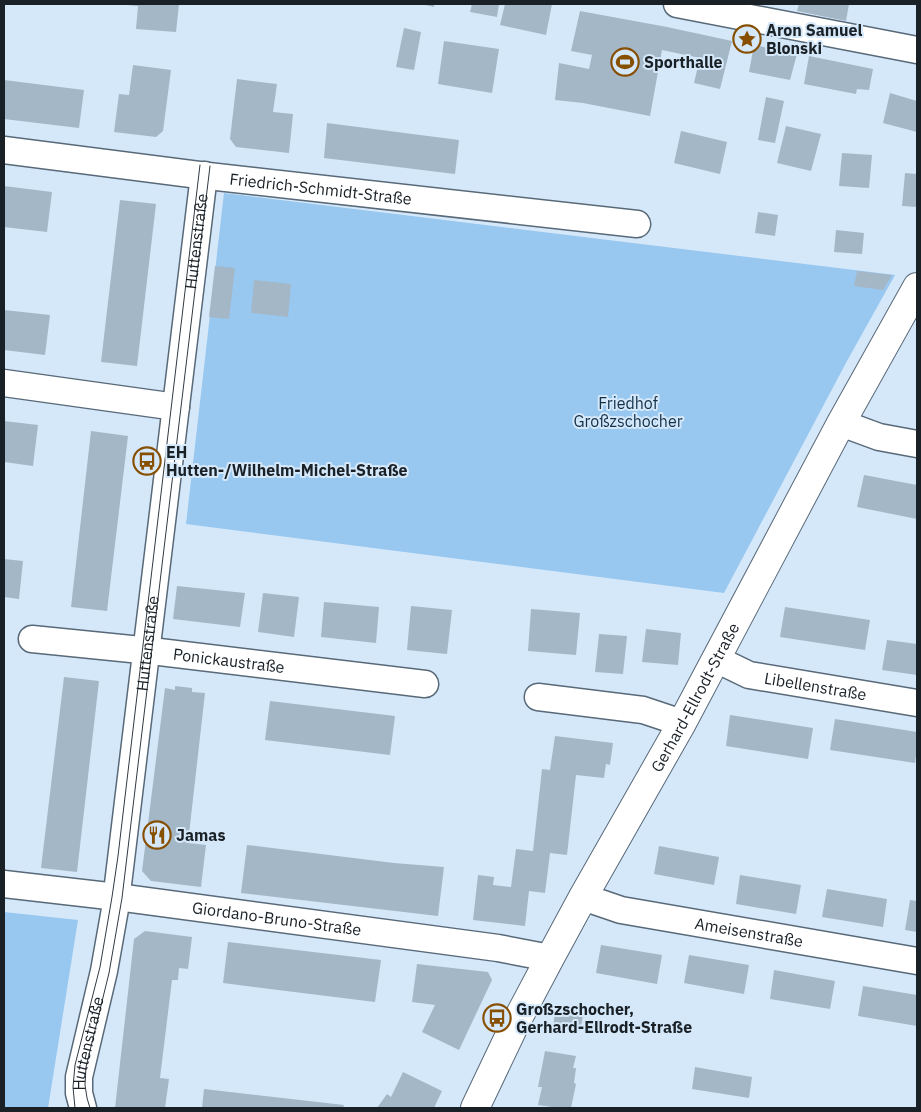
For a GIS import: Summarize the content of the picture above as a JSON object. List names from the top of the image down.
{
  "streets": {
    "main road": ["Gerhard-Ellrodt-Straße"],
    "street": [
      "Friedrich-Schmidt-Straße",
      "Huttenstraße",
      "Ponickaustraße",
      "Libellenstraße",
      "Giordano-Bruno-Straße",
      "Ameisenstraße"
    ]
  },
  "crossings": [
    ["Friedrich-Schmidt-Straße", "Huttenstraße"],
    ["Huttenstraße", "Ponickaustraße"],
    ["Huttenstraße", "Giordano-Bruno-Straße"],
    ["Libellenstraße", "Gerhard-Ellrodt-Straße"],
    ["Gerhard-Ellrodt-Straße", "Giordano-Bruno-Straße"],
    ["Gerhard-Ellrodt-Straße", "Ameisenstraße"]
  ],
  "parks": ["Friedhof Großzschocher"],
  "places": {
    "place": ["Aron Samuel Blonski"],
    "sports": ["Sporthalle"],
    "bus stop": ["EH Hutten-/Wilhelm-Michel-Straße", "Großzschocher, Gerhard-Ellrodt-Straße"],
    "restaurant": ["Jamas"]
  }
}
